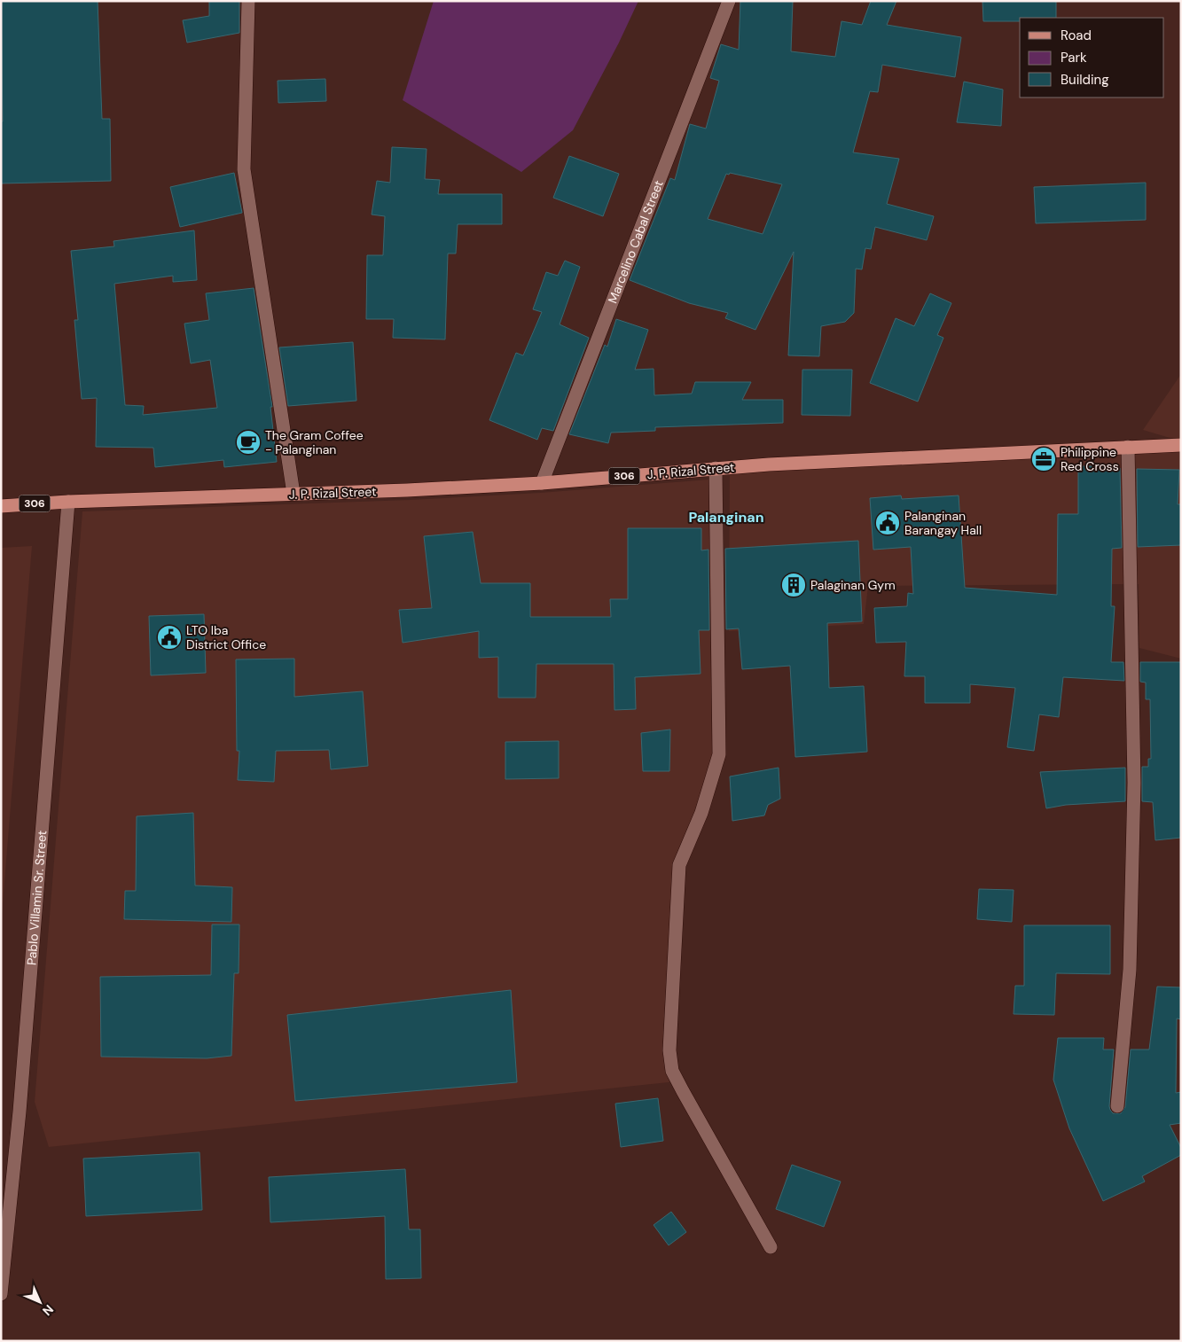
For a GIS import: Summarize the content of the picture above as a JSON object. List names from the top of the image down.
{
  "streets": {
    "main road": ["J. P. Rizal Street", "306"],
    "street": ["Marcelino Cabal Street", "Pablo Villamin Sr. Street"]
  },
  "crossings": [
    ["Marcelino Cabal Street", "J. P. Rizal Street"],
    ["J. P. Rizal Street", "306"],
    ["J. P. Rizal Street", "Pablo Villamin Sr. Street"],
    ["306", "Pablo Villamin Sr. Street"]
  ],
  "districts": ["Palanginan"],
  "places": {
    "cafe": ["The Gram Coffee - Palanginan"],
    "office": ["Philippine Red Cross"],
    "public building": ["Palanginan Barangay Hall", "LTO Iba District Office"],
    "building": ["Palaginan Gym"]
  },
  "legend": ["Road", "Park", "Building"],
  "north": "bottom right"
}
